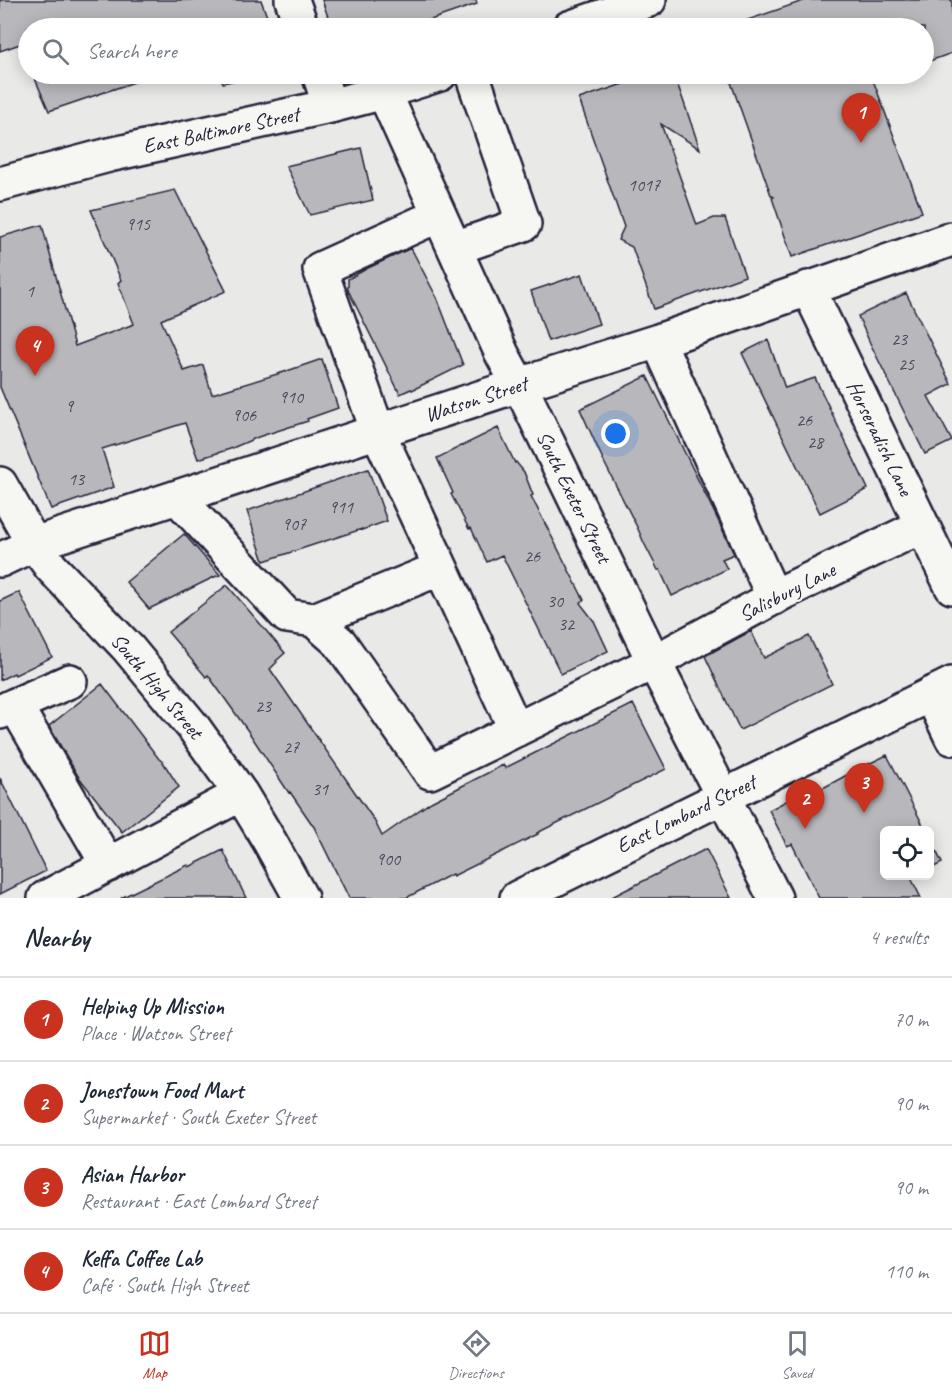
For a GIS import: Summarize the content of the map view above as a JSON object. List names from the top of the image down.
{
  "streets": {
    "street": [
      "East Baltimore Street",
      "Watson Street",
      "Horseradish Lane",
      "South Exeter Street",
      "Salisbury Lane",
      "South High Street",
      "East Lombard Street"
    ]
  },
  "crossings": [
    ["East Baltimore Street", "South Exeter Street"],
    ["Watson Street", "Horseradish Lane"],
    ["Watson Street", "South Exeter Street"],
    ["Watson Street", "South High Street"],
    ["Horseradish Lane", "Salisbury Lane"],
    ["South Exeter Street", "Salisbury Lane"],
    ["South Exeter Street", "East Lombard Street"]
  ],
  "house_numbers": [
    "1017",
    "915",
    "1",
    "23",
    "25",
    "910",
    "9",
    "906",
    "26",
    "28",
    "13",
    "911",
    "907",
    "26",
    "30",
    "32",
    "23",
    "27",
    "31",
    "900"
  ],
  "page": {
    "search": "Search here",
    "pins": [
      "1",
      "4",
      "3",
      "2"
    ],
    "heading": ["Nearby", "4 results"],
    "list": [
      {
        "mark": "1",
        "name": "Helping Up Mission",
        "note": "Place · Watson Street",
        "value": "70 m"
      },
      {
        "mark": "2",
        "name": "Jonestown Food Mart",
        "note": "Supermarket · South Exeter Street",
        "value": "90 m"
      },
      {
        "mark": "3",
        "name": "Asian Harbor",
        "note": "Restaurant · East Lombard Street",
        "value": "90 m"
      },
      {
        "mark": "4",
        "name": "Keffa Coffee Lab",
        "note": "Café · South High Street",
        "value": "110 m"
      }
    ],
    "nav": ["Map", "Directions", "Saved"]
  }
}
